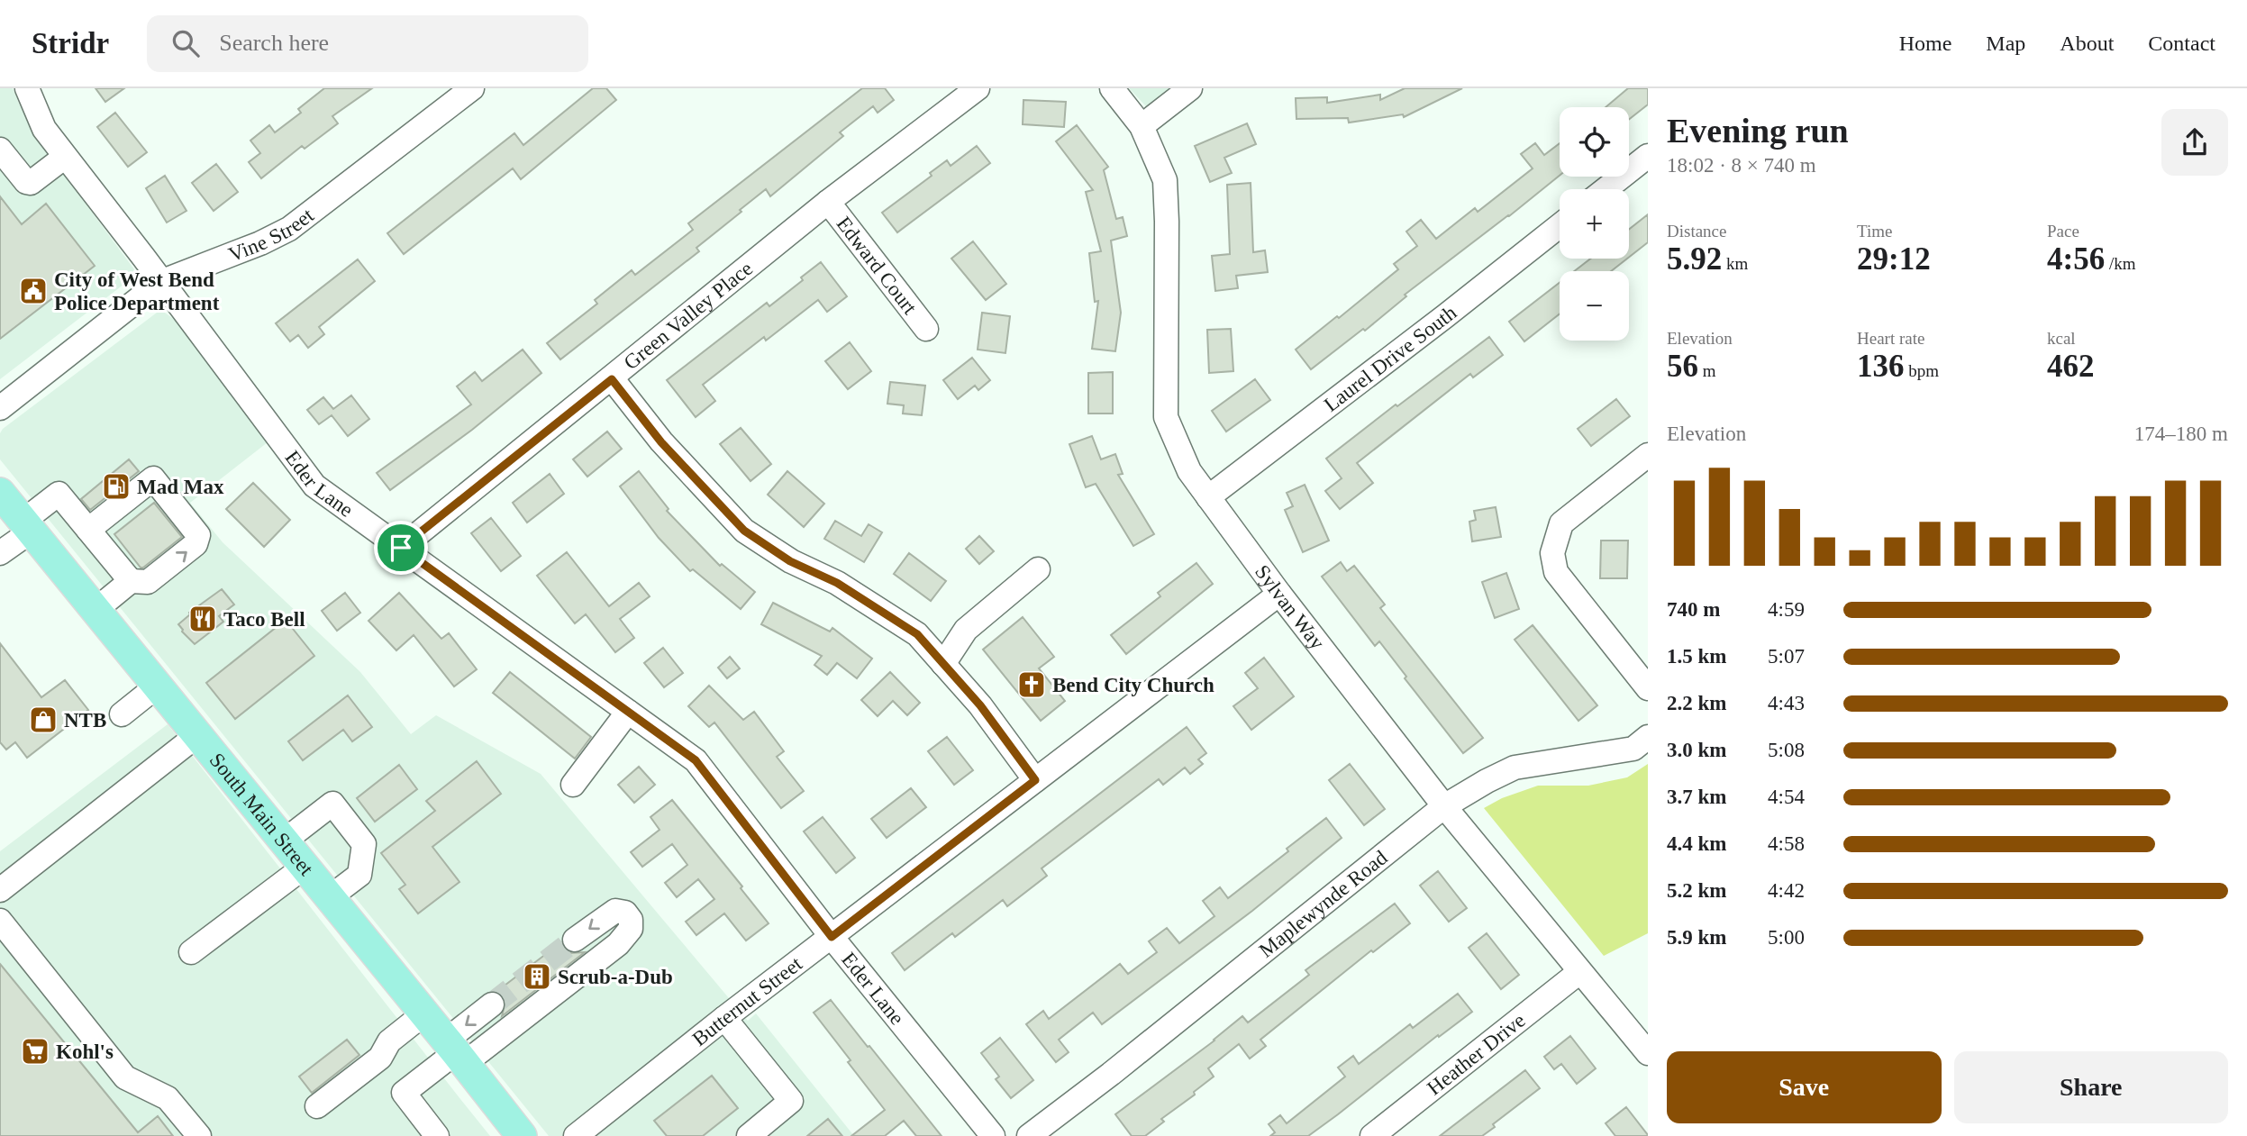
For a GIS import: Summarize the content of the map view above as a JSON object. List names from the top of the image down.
{
  "streets": {
    "main road": ["South Main Street"],
    "street": [
      "Vine Street",
      "Edward Court",
      "Green Valley Place",
      "Laurel Drive South",
      "Eder Lane",
      "Sylvan Way",
      "Maplewynde Road",
      "Butternut Street",
      "Heather Drive"
    ]
  },
  "crossings": [
    ["Vine Street", "Eder Lane"],
    ["Edward Court", "Green Valley Place"],
    ["Green Valley Place", "Eder Lane"],
    ["Laurel Drive South", "Sylvan Way"],
    ["Eder Lane", "Butternut Street"],
    ["Sylvan Way", "Maplewynde Road"],
    ["Sylvan Way", "Butternut Street"],
    ["Sylvan Way", "Heather Drive"]
  ],
  "places": {
    "public building": ["City of West Bend Police Department"],
    "fuel station": ["Mad Max"],
    "restaurant": ["Taco Bell"],
    "church": ["Bend City Church"],
    "shop": ["NTB"],
    "building": ["Scrub-a-Dub"],
    "supermarket": ["Kohl's"]
  },
  "page": {
    "header": "Stridr",
    "search": "Search here",
    "nav": [
      "Home",
      "Map",
      "About",
      "Contact"
    ],
    "heading": ["Evening run", "18:02 · 8 × 740 m"],
    "map_buttons": ["+", "−"],
    "stats": [
      ["Distance", "5.92 km"],
      ["Time", "29:12"],
      ["Pace", "4:56 /km"],
      ["Elevation", "56 m"],
      ["Heart rate", "136 bpm"],
      ["kcal", "462"]
    ],
    "chart": ["Elevation", "174–180 m"],
    "list": [
      {
        "name": "740 m",
        "note": "4:59"
      },
      {
        "name": "1.5 km",
        "note": "5:07"
      },
      {
        "name": "2.2 km",
        "note": "4:43"
      },
      {
        "name": "3.0 km",
        "note": "5:08"
      },
      {
        "name": "3.7 km",
        "note": "4:54"
      },
      {
        "name": "4.4 km",
        "note": "4:58"
      },
      {
        "name": "5.2 km",
        "note": "4:42"
      },
      {
        "name": "5.9 km",
        "note": "5:00"
      }
    ],
    "buttons": ["Save", "Share"]
  }
}
